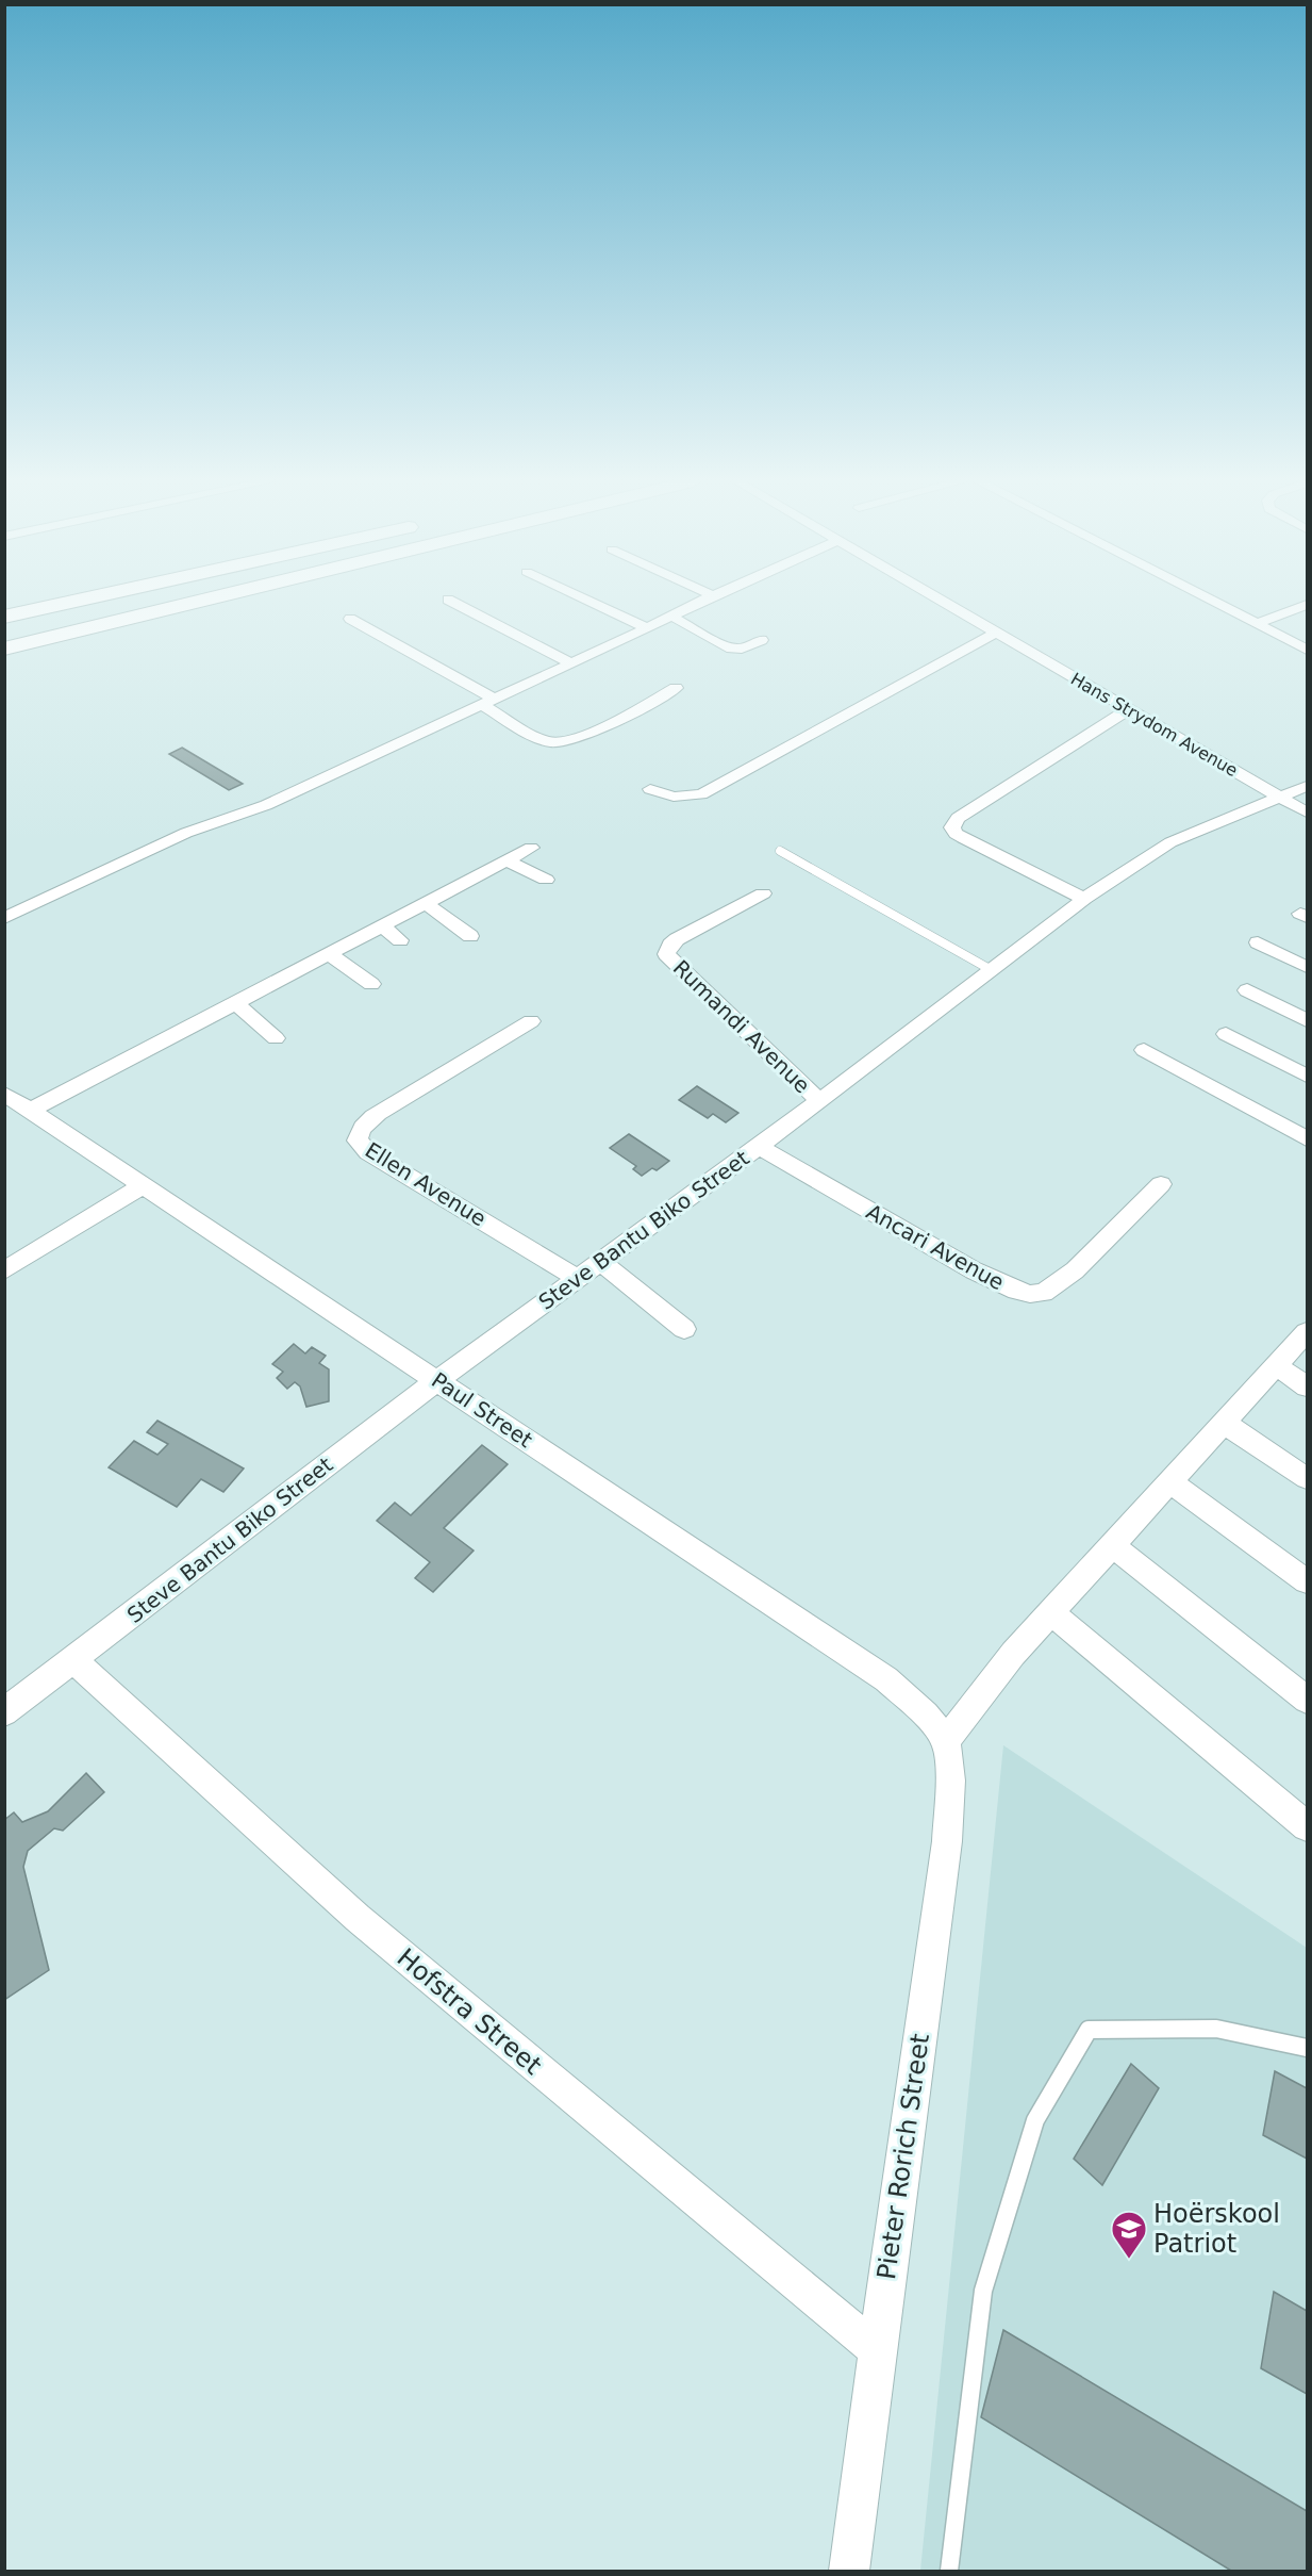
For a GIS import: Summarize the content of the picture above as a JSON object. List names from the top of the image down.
{
  "streets": {
    "street": [
      "Hans Strydom Avenue",
      "Rumandi Avenue",
      "Ellen Avenue",
      "Steve Bantu Biko Street",
      "Ancari Avenue",
      "Paul Street",
      "Hofstra Street",
      "Pieter Rorich Street"
    ]
  },
  "crossings": [
    ["Hans Strydom Avenue", "Steve Bantu Biko Street"],
    ["Rumandi Avenue", "Steve Bantu Biko Street"],
    ["Ellen Avenue", "Steve Bantu Biko Street"],
    ["Steve Bantu Biko Street", "Ancari Avenue"],
    ["Steve Bantu Biko Street", "Paul Street"],
    ["Steve Bantu Biko Street", "Hofstra Street"],
    ["Paul Street", "Pieter Rorich Street"],
    ["Hofstra Street", "Pieter Rorich Street"]
  ],
  "places": {
    "school or university": ["Hoërskool Patriot"]
  }
}
